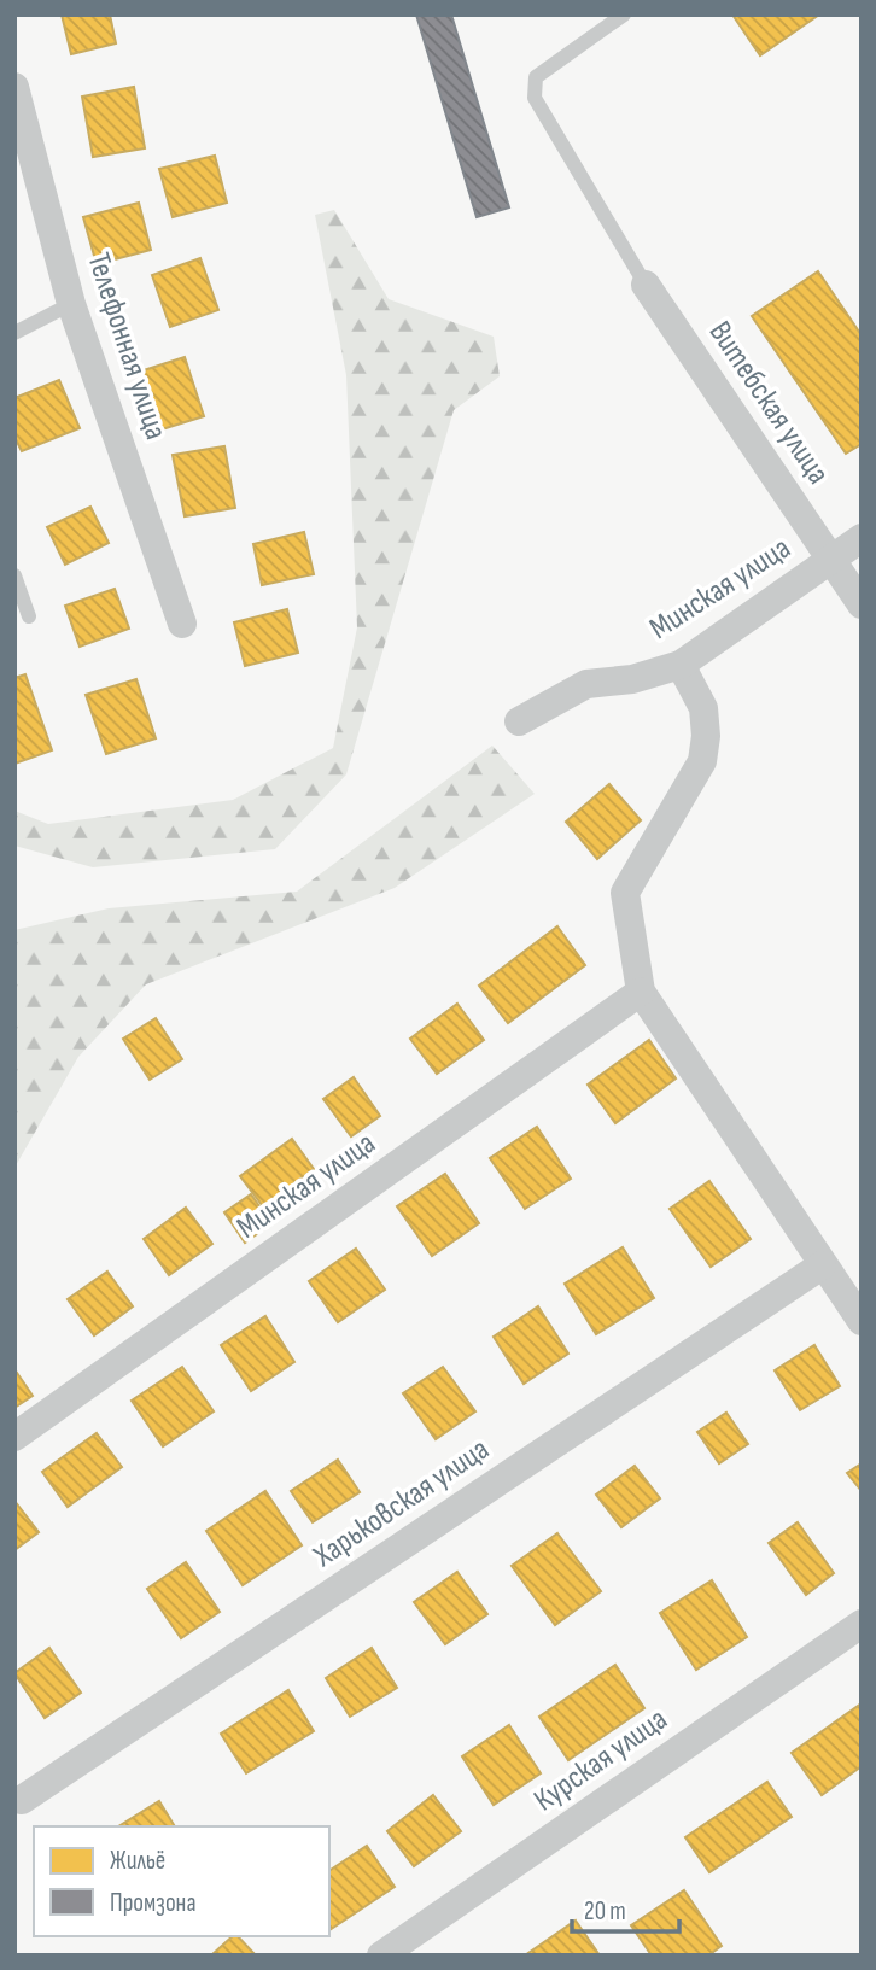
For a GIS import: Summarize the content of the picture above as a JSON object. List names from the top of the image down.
{
  "streets": {
    "street": [
      "Телефонная улица",
      "Витебская улица",
      "Минская улица",
      "Харьковская улица",
      "Курская улица"
    ]
  },
  "crossings": [
    ["Витебская улица", "Минская улица"]
  ],
  "legend": ["Жильё", "Промзона"],
  "scale_bar": "20 m"
}
